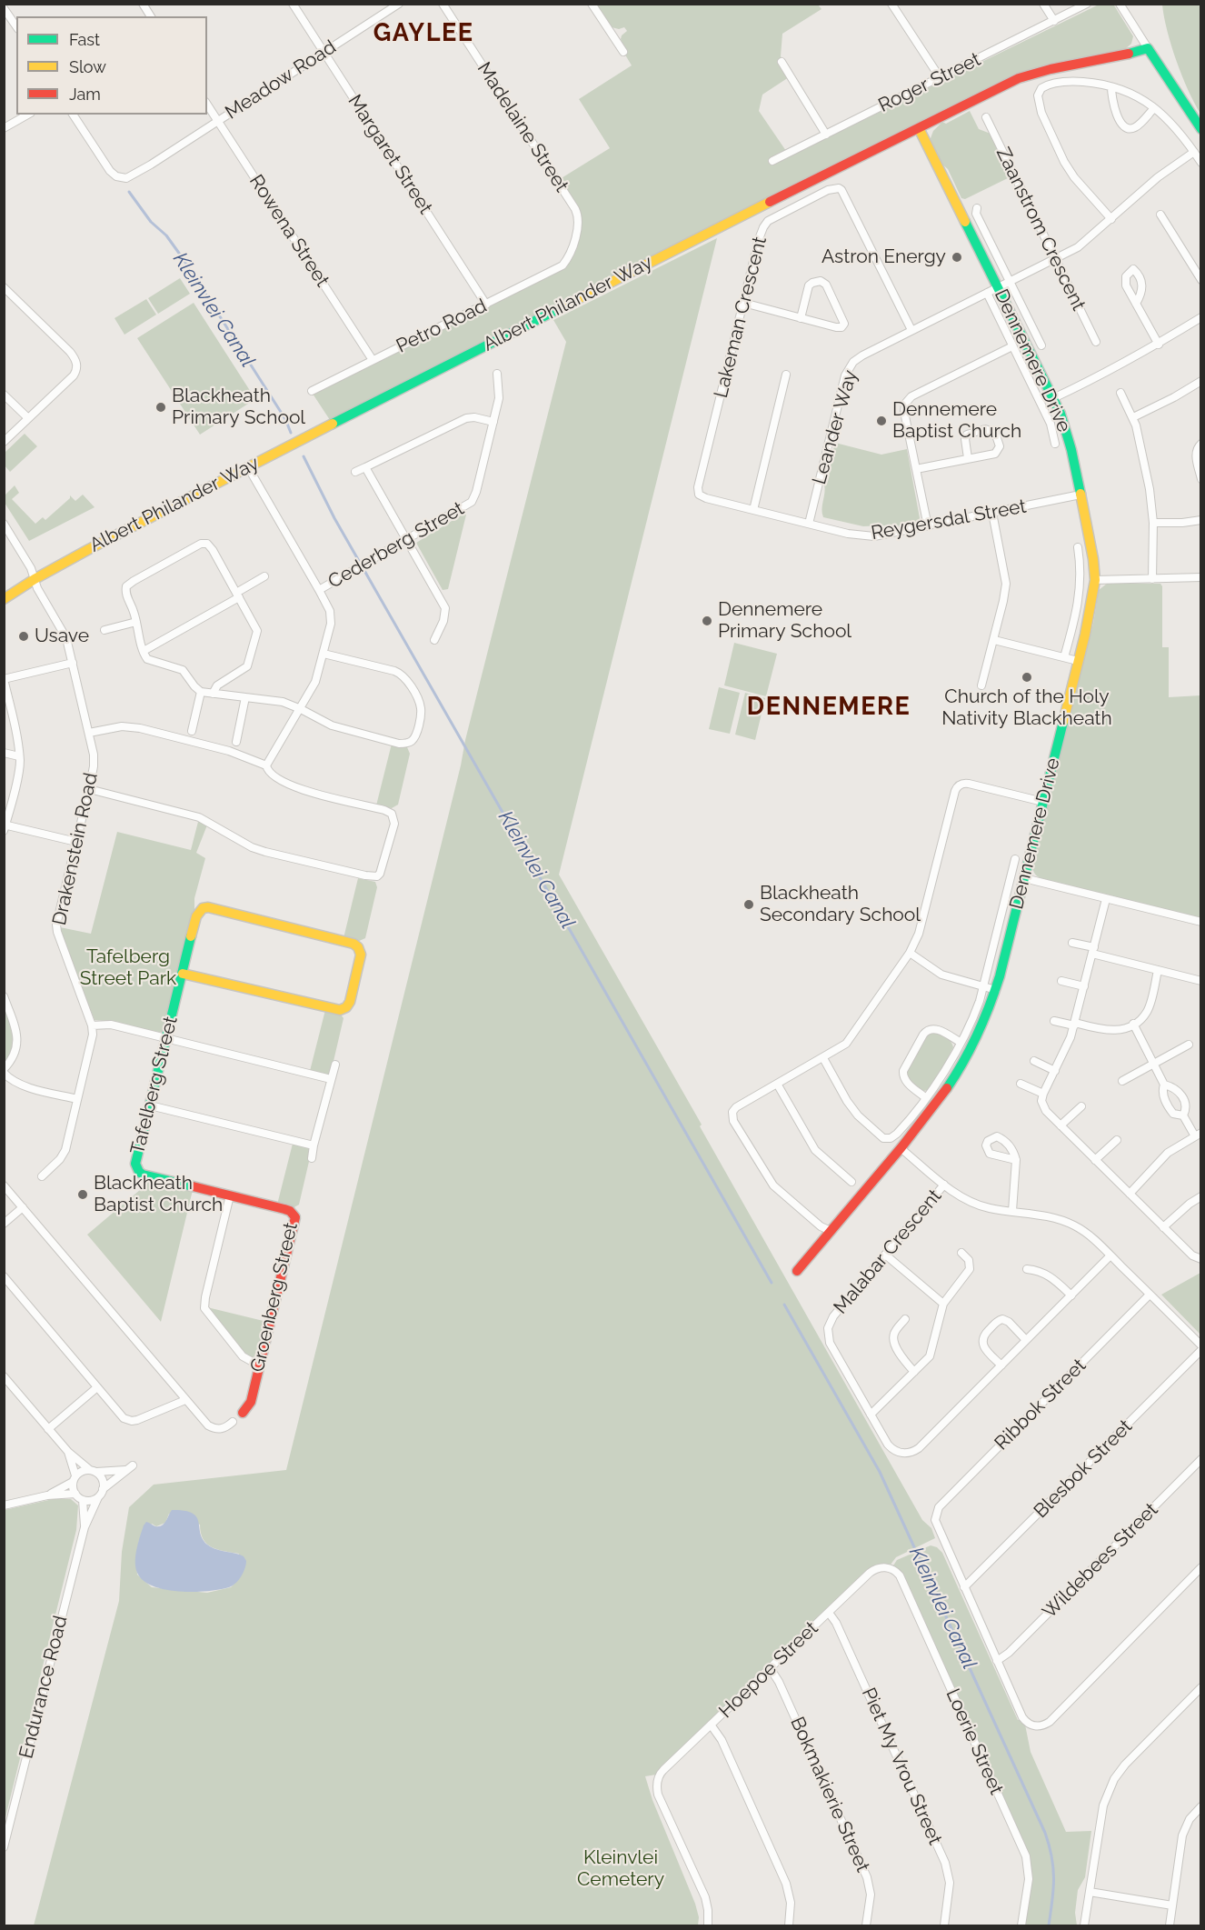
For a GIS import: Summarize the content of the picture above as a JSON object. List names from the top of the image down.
{
  "streets": {
    "street": [
      "Meadow Road",
      "Roger Street",
      "Madelaine Street",
      "Margaret Street",
      "Zaanstrom Crescent",
      "Rowena Street",
      "Albert Philander Way",
      "Lakeman Crescent",
      "Petro Road",
      "Dennemere Drive",
      "Leander Way",
      "Reygersdal Street",
      "Cederberg Street",
      "Drakenstein Road",
      "Tafelberg Street",
      "Malabar Crescent",
      "Groenberg Street",
      "Ribbok Street",
      "Blesbok Street",
      "Wildebees Street",
      "Hoepoe Street",
      "Endurance Road",
      "Loerie Street",
      "Piet My Vrou Street",
      "Bokmakierie Street"
    ]
  },
  "crossings": [
    ["Meadow Road", "Margaret Street"],
    ["Meadow Road", "Rowena Street"],
    ["Madelaine Street", "Petro Road"],
    ["Margaret Street", "Petro Road"],
    ["Zaanstrom Crescent", "Leander Way"],
    ["Rowena Street", "Petro Road"],
    ["Albert Philander Way", "Dennemere Drive"],
    ["Albert Philander Way", "Drakenstein Road"],
    ["Lakeman Crescent", "Leander Way"],
    ["Lakeman Crescent", "Reygersdal Street"],
    ["Dennemere Drive", "Leander Way"],
    ["Dennemere Drive", "Reygersdal Street"],
    ["Leander Way", "Reygersdal Street"],
    ["Tafelberg Street", "Groenberg Street"],
    ["Ribbok Street", "Blesbok Street"],
    ["Hoepoe Street", "Loerie Street"],
    ["Hoepoe Street", "Piet My Vrou Street"],
    ["Hoepoe Street", "Bokmakierie Street"]
  ],
  "districts": ["GAYLEE", "DENNEMERE"],
  "water": ["Kleinvlei Canal"],
  "parks": ["Tafelberg Street Park", "Kleinvlei Cemetery"],
  "places": [
    "Astron Energy",
    "Blackheath Primary School",
    "Dennemere Baptist Church",
    "Dennemere Primary School",
    "Usave",
    "Church of the Holy Nativity Blackheath",
    "Blackheath Secondary School",
    "Blackheath Baptist Church"
  ],
  "legend": ["Fast", "Slow", "Jam"]
}
